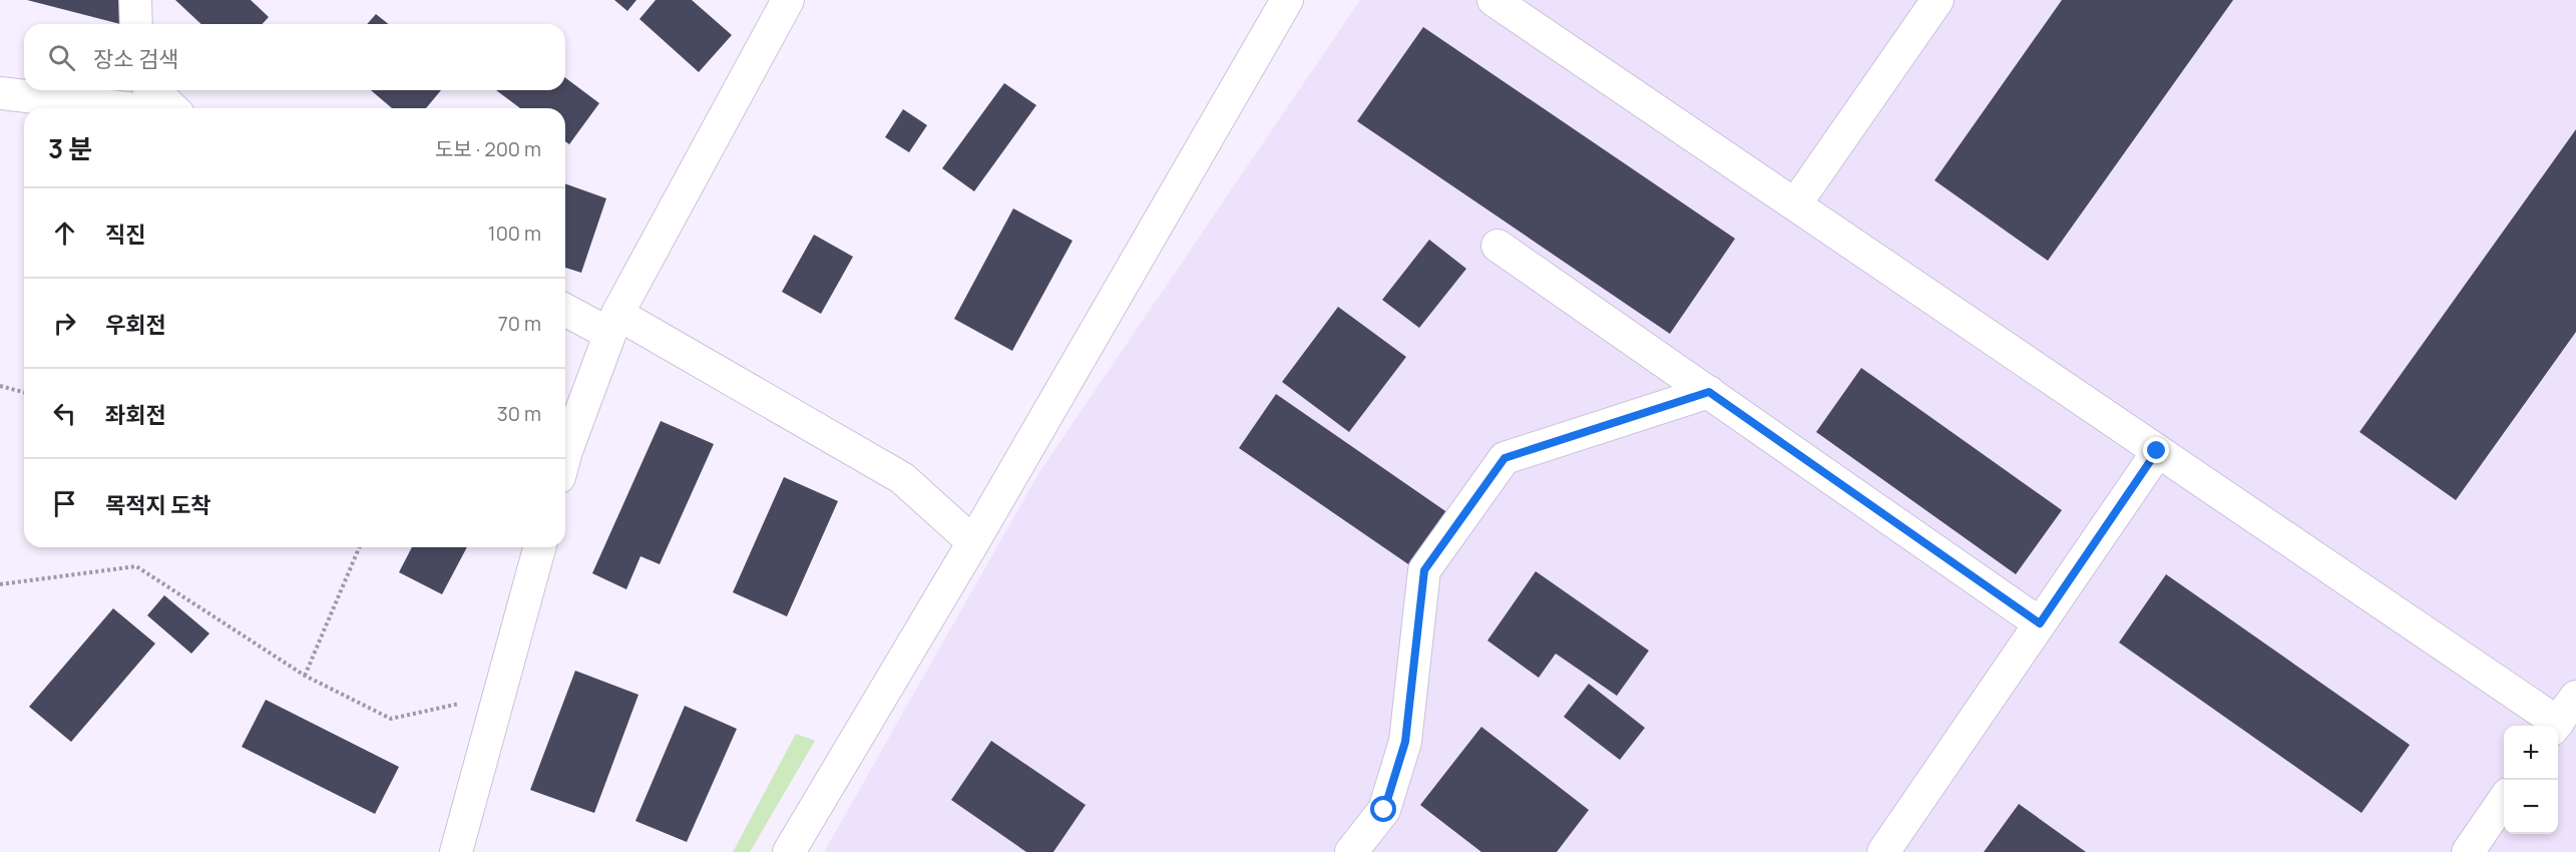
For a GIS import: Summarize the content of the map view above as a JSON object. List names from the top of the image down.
{
  "page": {
    "search": "장소 검색",
    "heading": ["3 분", "도보 · 200 m"],
    "list": [
      ["직진", "100 m"],
      ["우회전", "70 m"],
      ["좌회전", "30 m"],
      "목적지 도착"
    ],
    "map_buttons": ["+", "−"]
  }
}
